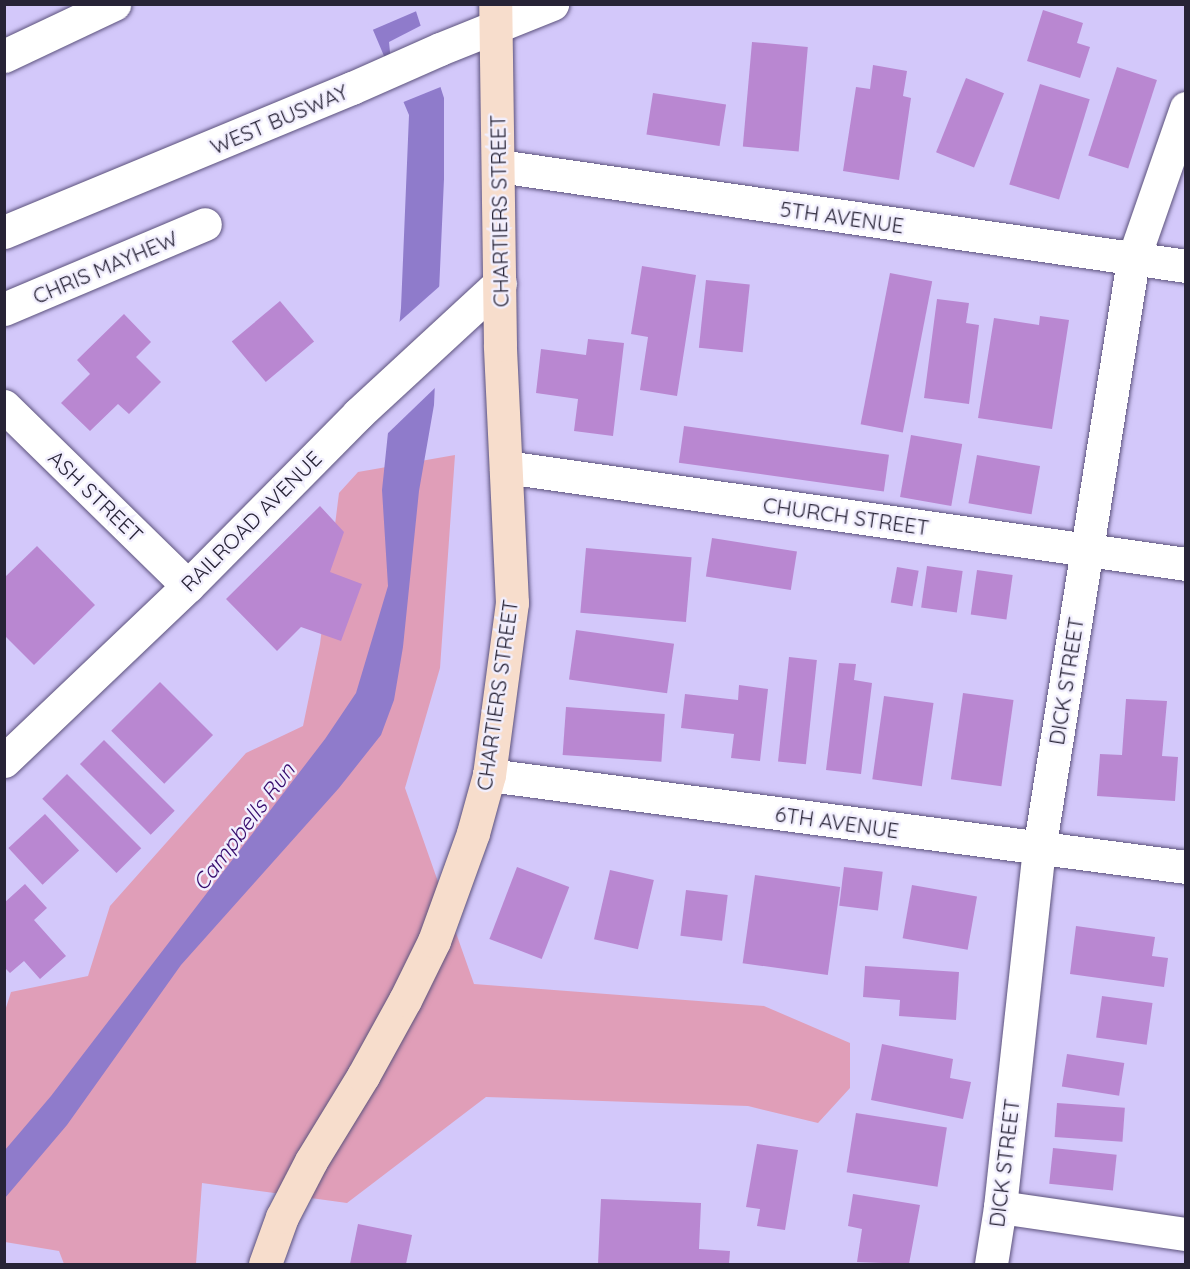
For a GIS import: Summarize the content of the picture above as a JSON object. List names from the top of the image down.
{
  "streets": {
    "main road": ["CHARTIERS STREET"],
    "street": [
      "WEST BUSWAY",
      "5TH AVENUE",
      "CHRIS MAYHEW",
      "ASH STREET",
      "CHURCH STREET",
      "RAILROAD AVENUE",
      "DICK STREET",
      "6TH AVENUE"
    ]
  },
  "crossings": [
    ["WEST BUSWAY", "CHARTIERS STREET"],
    ["CHARTIERS STREET", "5TH AVENUE"],
    ["CHARTIERS STREET", "CHURCH STREET"],
    ["CHARTIERS STREET", "RAILROAD AVENUE"],
    ["CHARTIERS STREET", "6TH AVENUE"],
    ["5TH AVENUE", "DICK STREET"],
    ["ASH STREET", "RAILROAD AVENUE"],
    ["CHURCH STREET", "DICK STREET"],
    ["DICK STREET", "6TH AVENUE"]
  ],
  "water": ["Campbells Run"]
}
